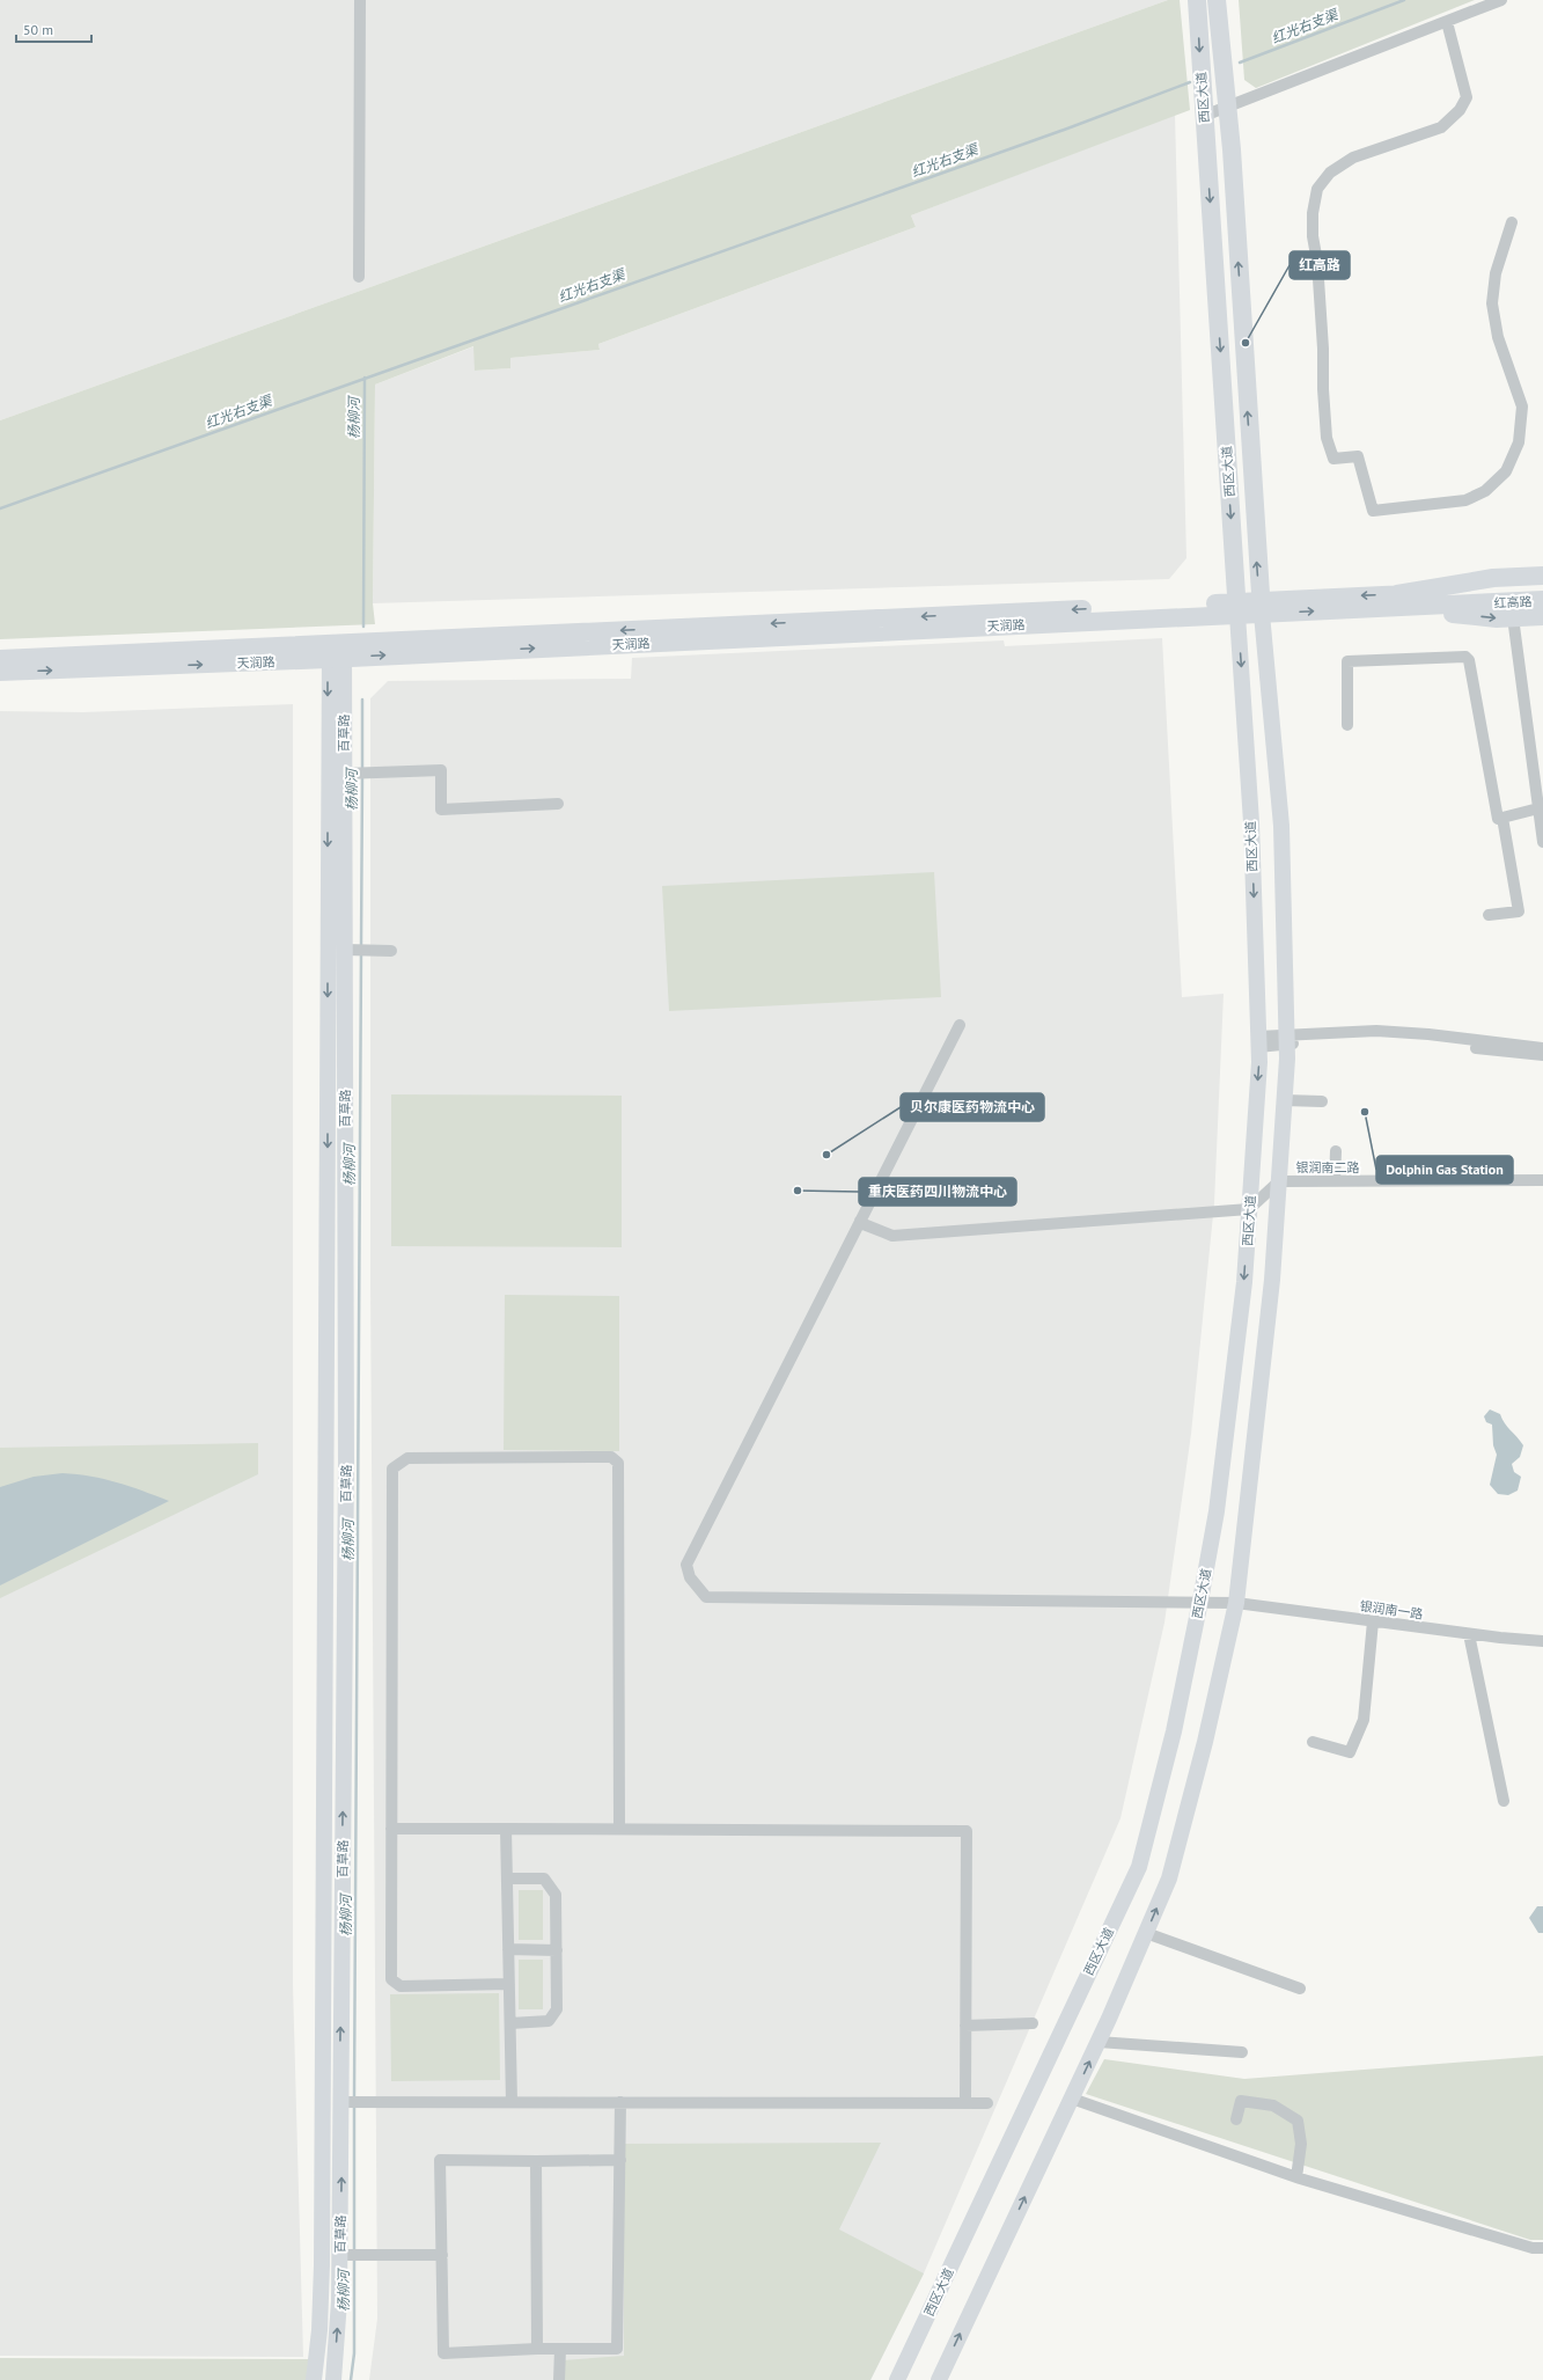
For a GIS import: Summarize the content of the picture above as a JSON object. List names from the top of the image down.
{
  "streets": {
    "main road": [
      "西区大道",
      "红高路",
      "天润路",
      "百草路"
    ],
    "street": ["银润南二路", "银润南一路"]
  },
  "crossings": [
    ["西区大道", "红高路"],
    ["西区大道", "天润路"],
    ["西区大道", "银润南二路"],
    ["西区大道", "银润南一路"],
    ["红高路", "天润路"],
    ["天润路", "百草路"]
  ],
  "water": ["红光右支渠", "杨柳河"],
  "places": [
    "红高路",
    "Dolphin Gas Station",
    "贝尔康医药物流中心",
    "重庆医药四川物流中心"
  ],
  "scale_bar": "50 m"
}
